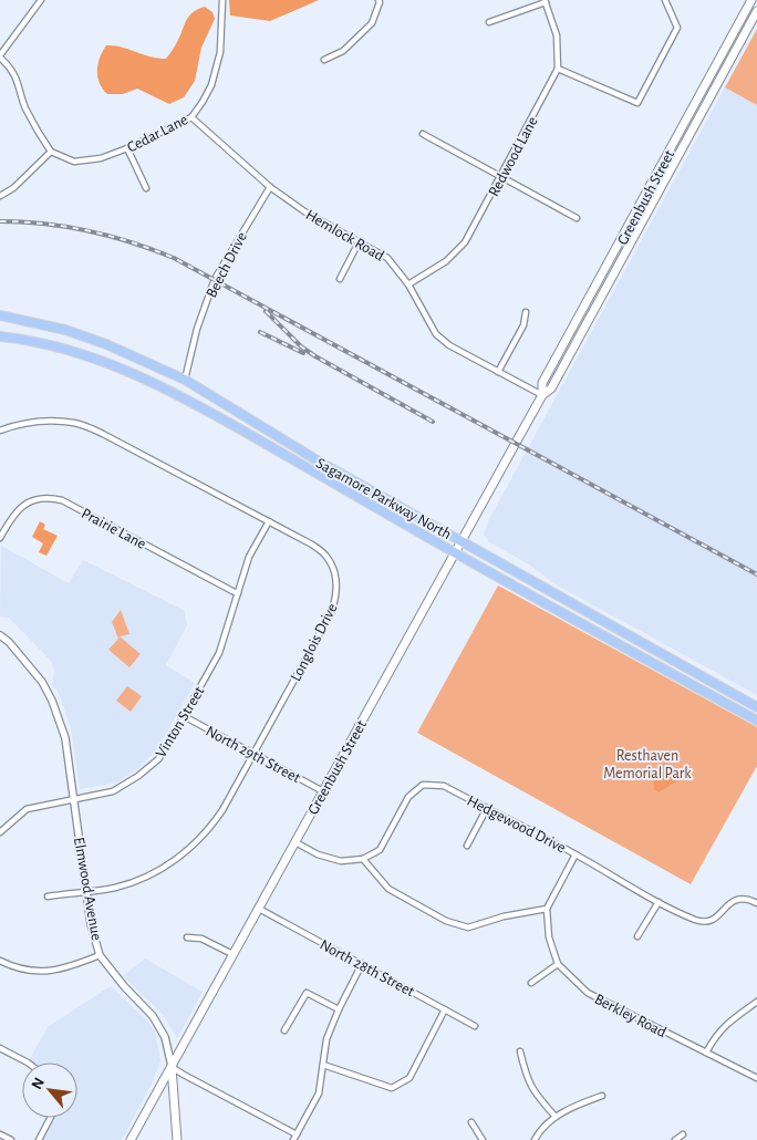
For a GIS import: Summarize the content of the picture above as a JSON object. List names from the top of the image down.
{
  "streets": {
    "main road": ["Greenbush Street", "Sagamore Parkway North", "Elmwood Avenue"],
    "street": [
      "Cedar Lane",
      "Redwood Lane",
      "Hemlock Road",
      "Beech Drive",
      "Prairie Lane",
      "Longlois Drive",
      "Vinton Street",
      "North 29th Street",
      "Hedgewood Drive",
      "North 28th Street",
      "Berkley Road"
    ]
  },
  "crossings": [
    ["Cedar Lane", "Hemlock Road"],
    ["Redwood Lane", "Hemlock Road"],
    ["Greenbush Street", "Hemlock Road"],
    ["Greenbush Street", "Sagamore Parkway North"],
    ["Greenbush Street", "North 29th Street"],
    ["Greenbush Street", "Elmwood Avenue"],
    ["Greenbush Street", "North 28th Street"],
    ["Hemlock Road", "Beech Drive"],
    ["Beech Drive", "Sagamore Parkway North"],
    ["Prairie Lane", "Vinton Street"],
    ["Longlois Drive", "Vinton Street"],
    ["Longlois Drive", "North 29th Street"],
    ["Longlois Drive", "Elmwood Avenue"],
    ["Vinton Street", "North 29th Street"],
    ["Vinton Street", "Elmwood Avenue"]
  ],
  "parks": ["Resthaven Memorial Park"],
  "north": "top left"
}
